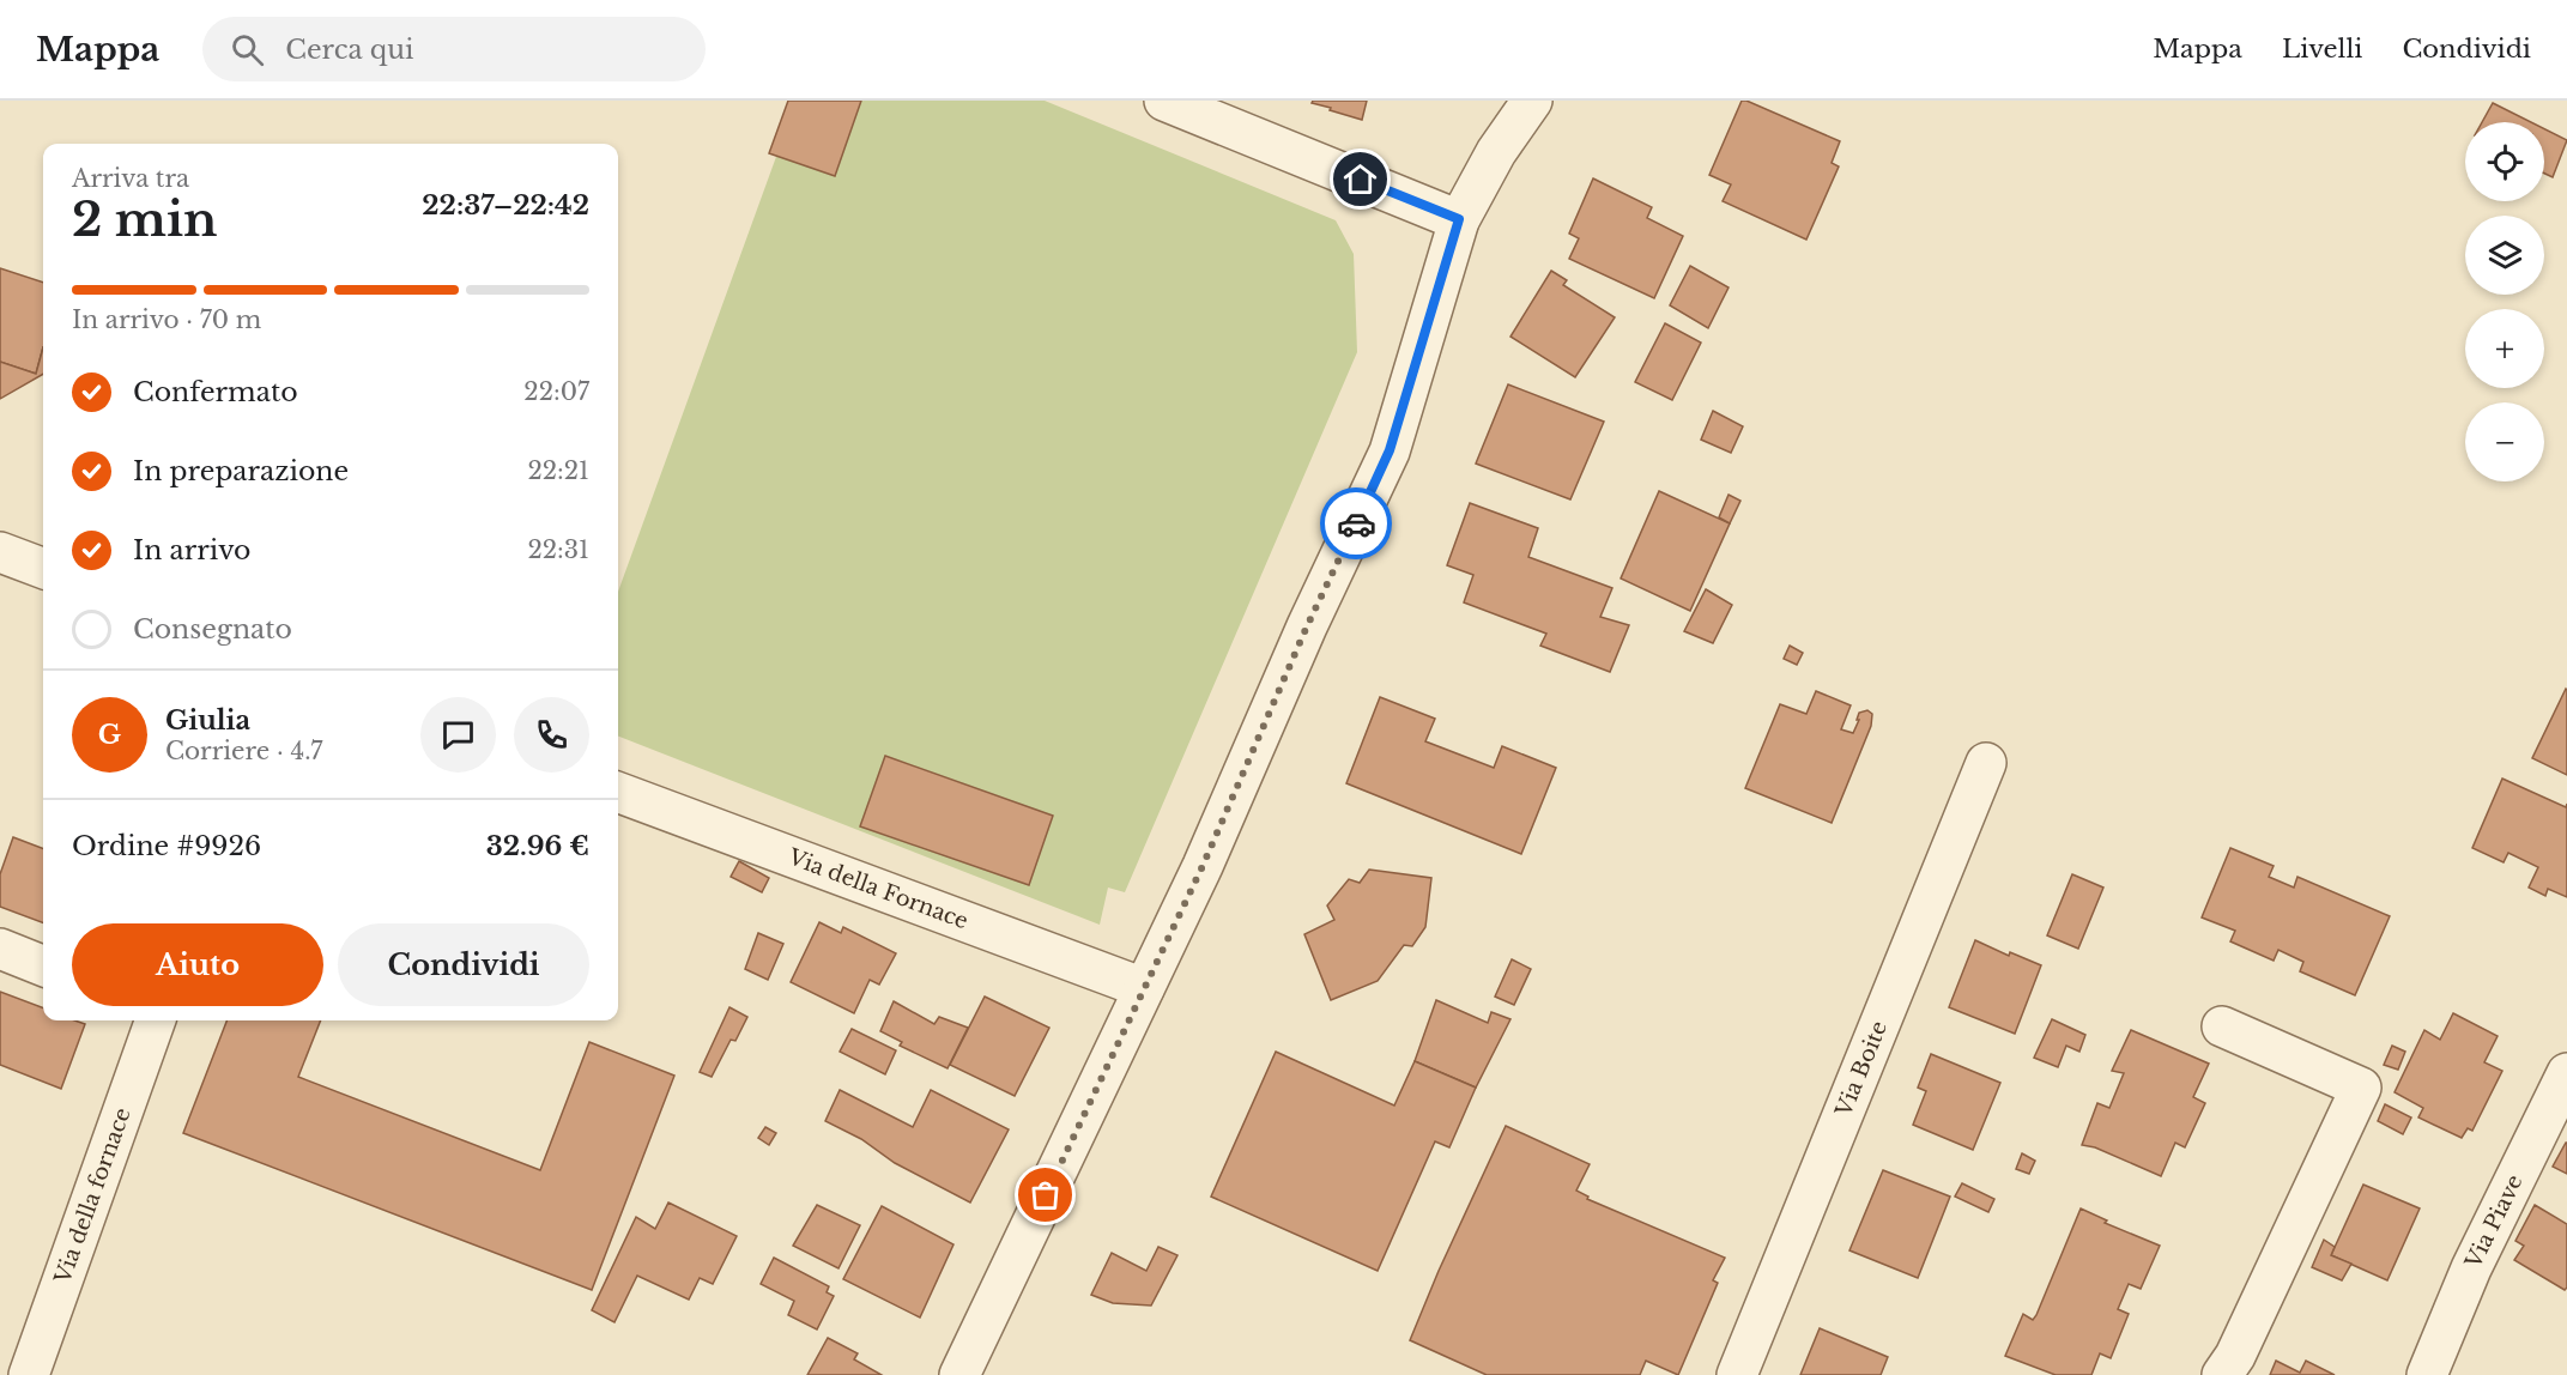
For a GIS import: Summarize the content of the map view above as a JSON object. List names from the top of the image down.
{
  "streets": {
    "street": [
      "Via della Fornace",
      "Via Boite",
      "Via della fornace",
      "Via Piave"
    ]
  },
  "page": {
    "header": "Mappa",
    "search": "Cerca qui",
    "nav": ["Mappa", "Livelli", "Condividi"],
    "map_buttons": ["+", "−"],
    "heading": ["2 min", "Arriva tra", "22:37–22:42"],
    "panel": [
      "Giulia",
      "Corriere · 4.7",
      "Ordine #9926",
      "32.96 €"
    ],
    "bar": "In arrivo · 70 m",
    "list": [
      ["Confermato", "22:07"],
      ["In preparazione", "22:21"],
      ["In arrivo", "22:31"],
      "Consegnato"
    ],
    "round": "G",
    "buttons": ["Aiuto", "Condividi"]
  }
}
